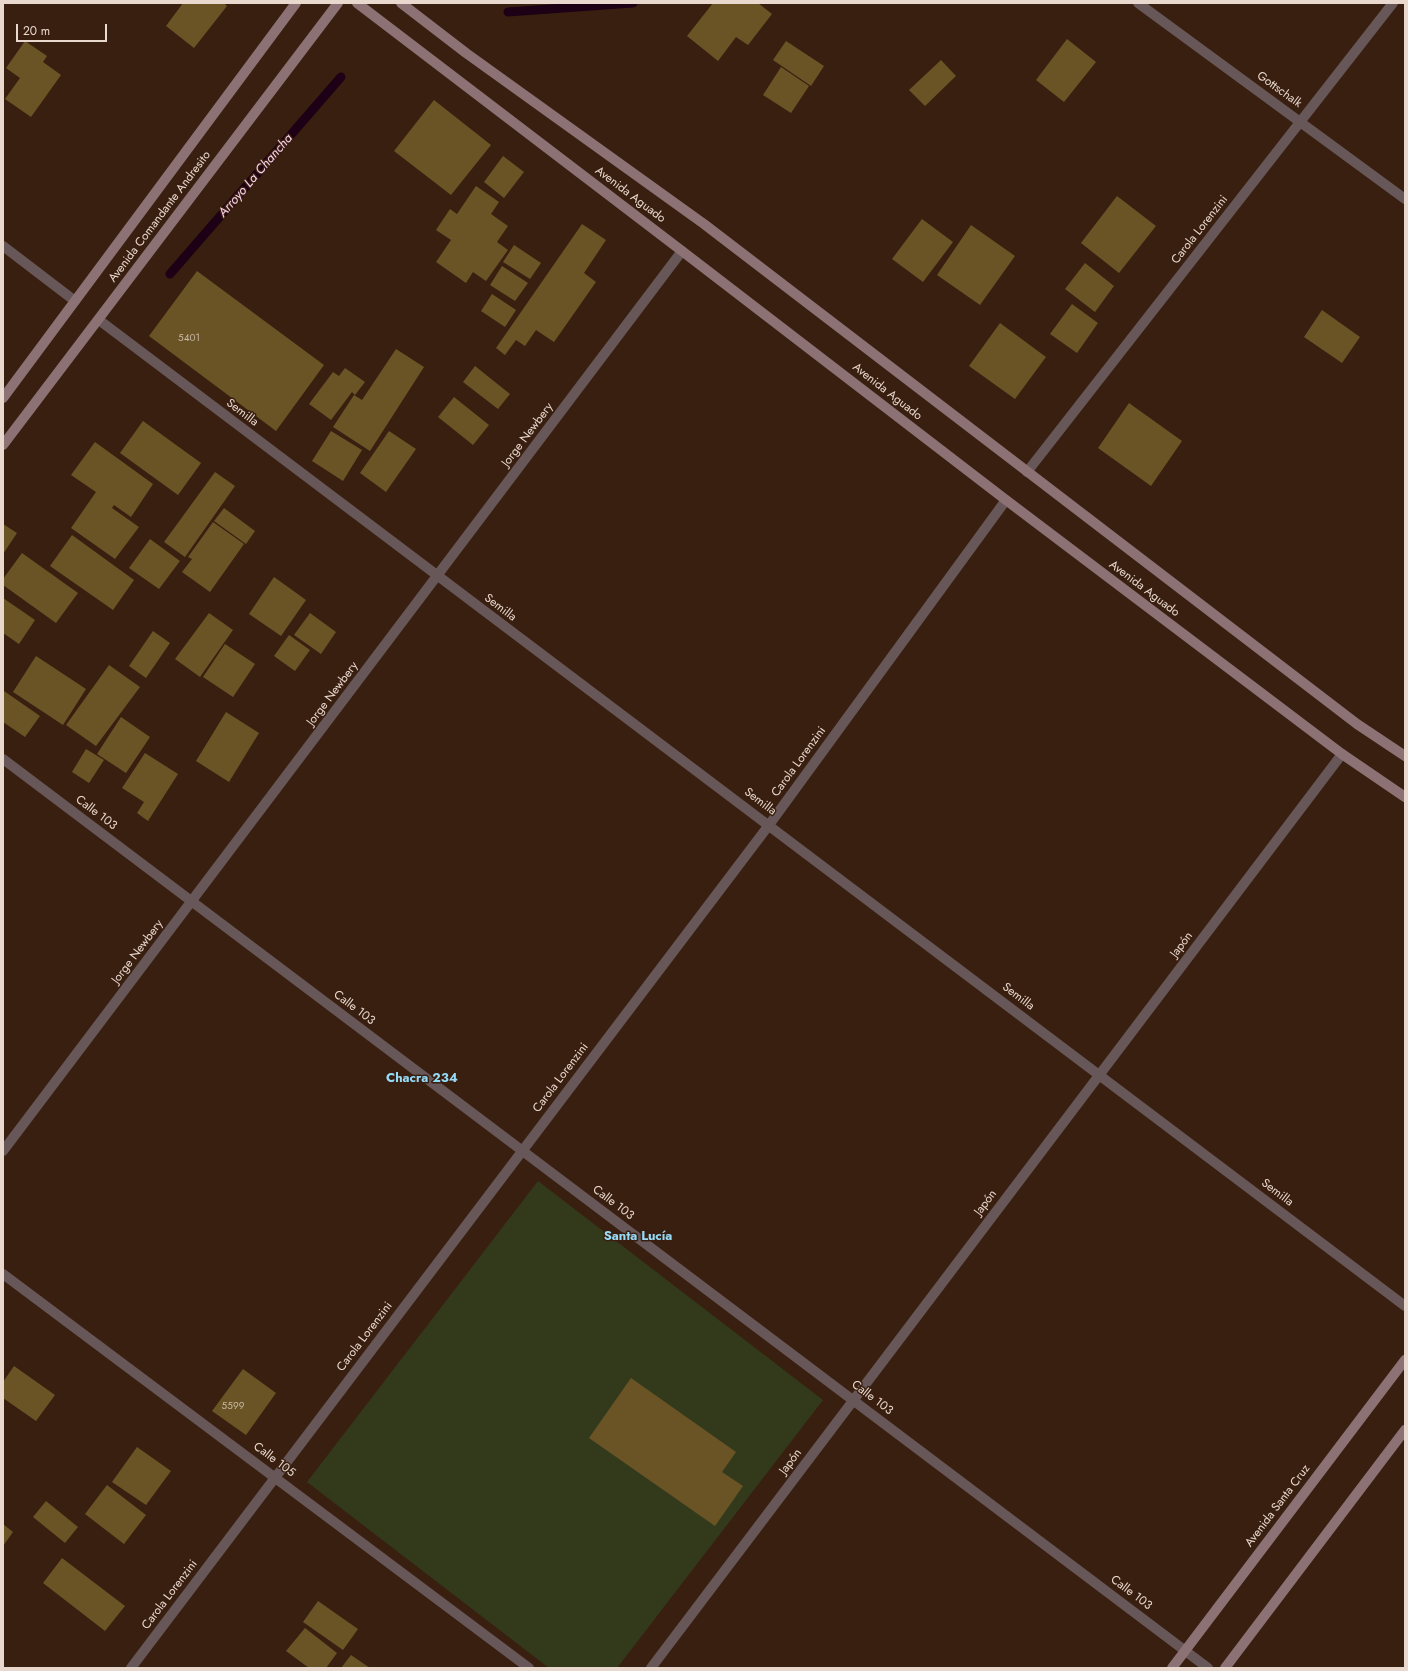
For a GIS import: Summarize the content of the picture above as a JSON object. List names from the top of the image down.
{
  "streets": {
    "main road": ["Avenida Aguado", "Avenida Comandante Andresito", "Avenida Santa Cruz"],
    "street": [
      "Gottschalk",
      "Carola Lorenzini",
      "Semilla",
      "Jorge Newbery",
      "Calle 103",
      "Japón",
      "Calle 105"
    ]
  },
  "crossings": [
    ["Gottschalk", "Carola Lorenzini"],
    ["Avenida Aguado", "Carola Lorenzini"],
    ["Avenida Aguado", "Jorge Newbery"],
    ["Avenida Aguado", "Japón"],
    ["Avenida Comandante Andresito", "Semilla"],
    ["Carola Lorenzini", "Semilla"],
    ["Carola Lorenzini", "Calle 103"],
    ["Carola Lorenzini", "Calle 105"],
    ["Semilla", "Jorge Newbery"],
    ["Semilla", "Japón"],
    ["Jorge Newbery", "Calle 103"],
    ["Calle 103", "Japón"],
    ["Calle 103", "Avenida Santa Cruz"]
  ],
  "districts": ["Chacra 234", "Santa Lucía"],
  "water": ["Arroyo La Chancha"],
  "house_numbers": ["5401", "5599"],
  "scale_bar": "20 m"
}
